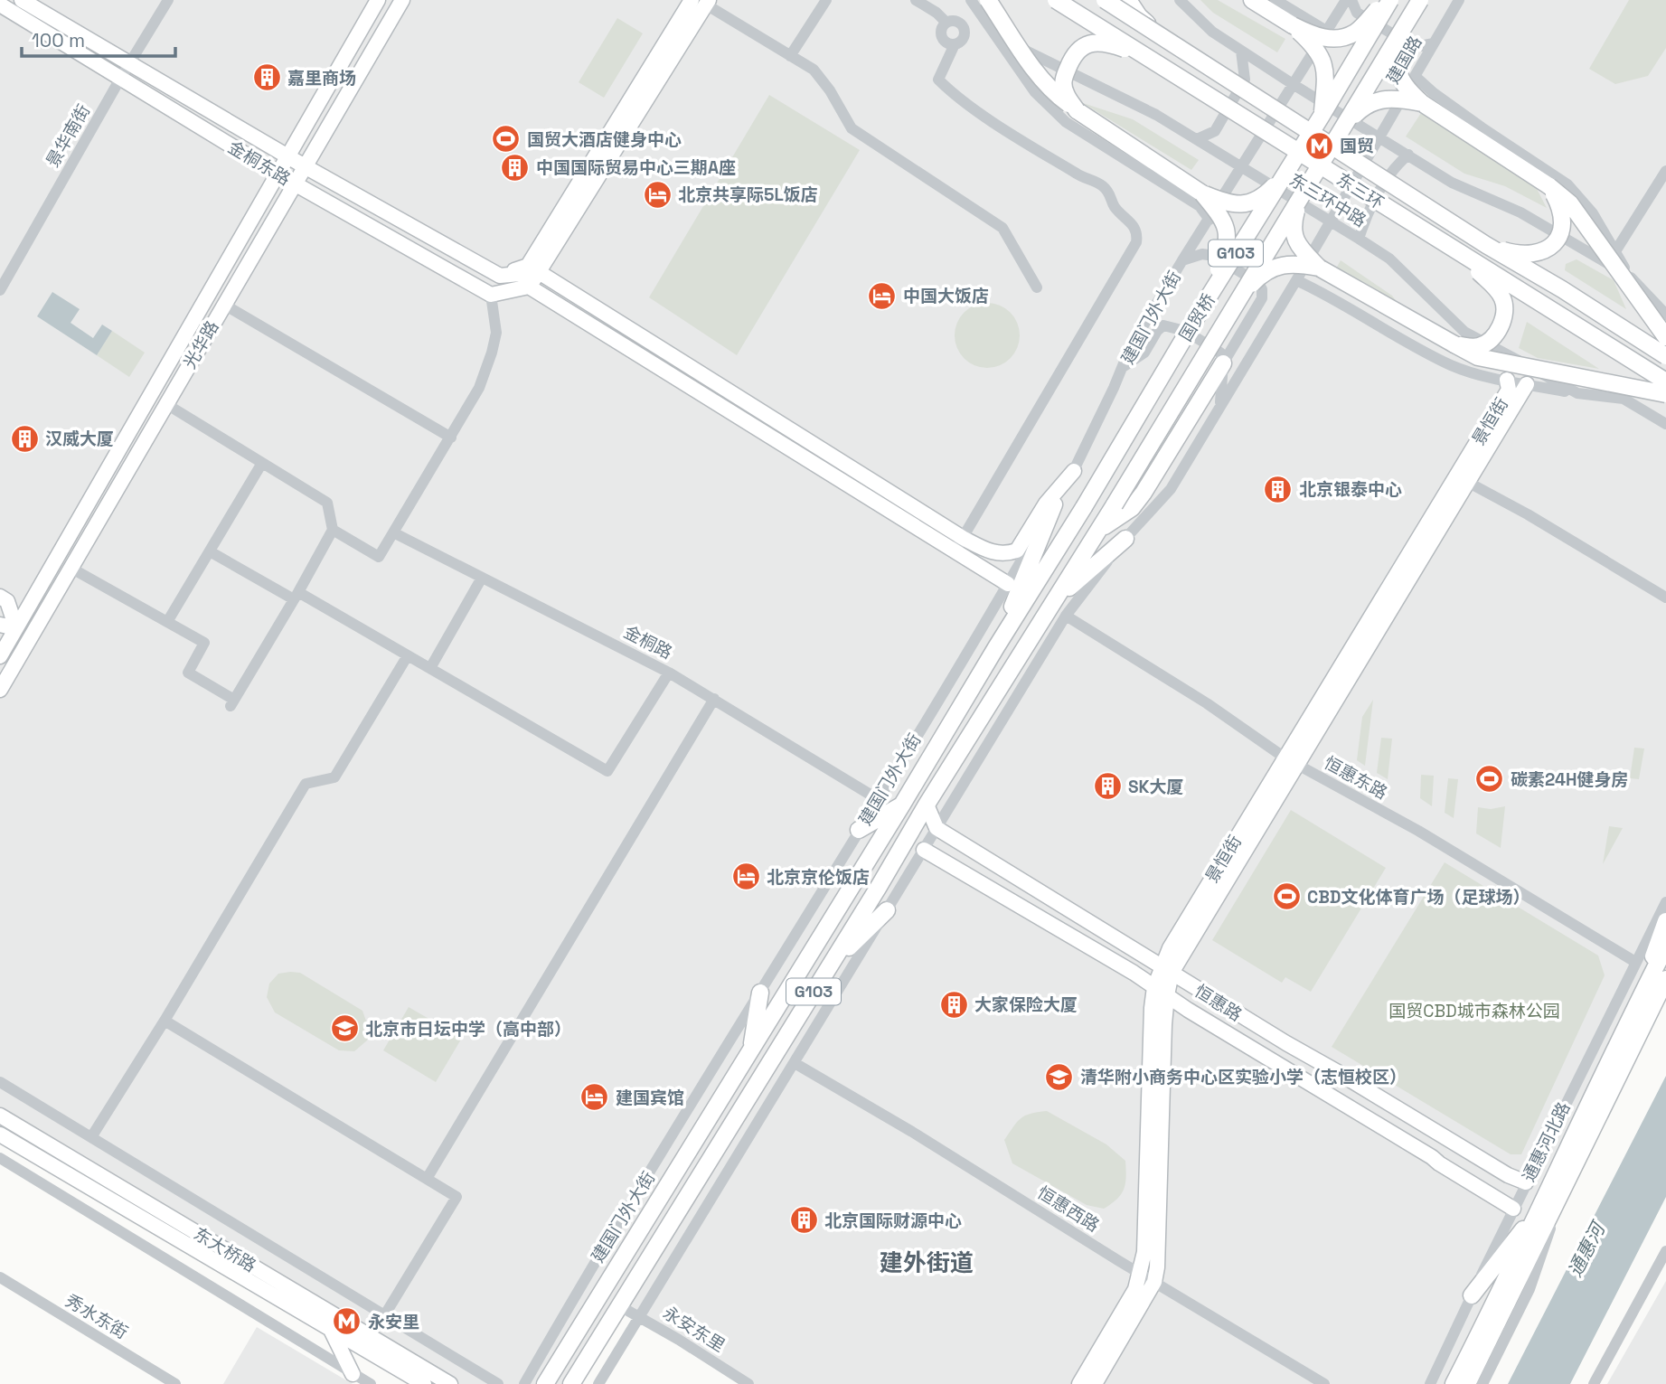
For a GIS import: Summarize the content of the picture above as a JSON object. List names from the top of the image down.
{
  "streets": {
    "highway": [
      "东三环",
      "G103",
      "建国门外大街",
      "国贸桥",
      "通惠河北路"
    ],
    "main road": [
      "金桐东路",
      "光华路",
      "景恒街",
      "恒惠路",
      "东大桥路"
    ],
    "street": [
      "建国路",
      "景华南街",
      "东三环中路",
      "金桐路",
      "恒惠东路",
      "恒惠西路",
      "秀水东街",
      "永安东里"
    ]
  },
  "crossings": [
    ["建国路", "东三环中路"],
    ["景华南街", "金桐东路"],
    ["金桐东路", "光华路"],
    ["东三环中路", "建国门外大街"],
    ["G103", "国贸桥"],
    ["G103", "永安东里"],
    ["建国门外大街", "国贸桥"],
    ["建国门外大街", "金桐路"],
    ["景恒街", "恒惠东路"],
    ["景恒街", "恒惠路"],
    ["景恒街", "恒惠西路"],
    ["恒惠东路", "通惠河北路"],
    ["恒惠路", "通惠河北路"]
  ],
  "districts": ["建外街道"],
  "water": ["通惠河"],
  "parks": ["国贸CBD城市森林公园"],
  "places": {
    "building": [
      "嘉里商场",
      "中国国际贸易中心三期A座",
      "汉威大厦",
      "北京银泰中心",
      "SK大厦",
      "大家保险大厦",
      "北京国际财源中心"
    ],
    "sports": ["国贸大酒店健身中心", "碳素24H健身房", "CBD文化体育广场（足球场）"],
    "metro station": ["国贸", "永安里"],
    "hotel": [
      "北京共享际5L饭店",
      "中国大饭店",
      "北京京伦饭店",
      "建国宾馆"
    ],
    "school or university": ["北京市日坛中学（高中部）", "清华附小商务中心区实验小学（志恒校区）"]
  },
  "scale_bar": "100 m"
}
